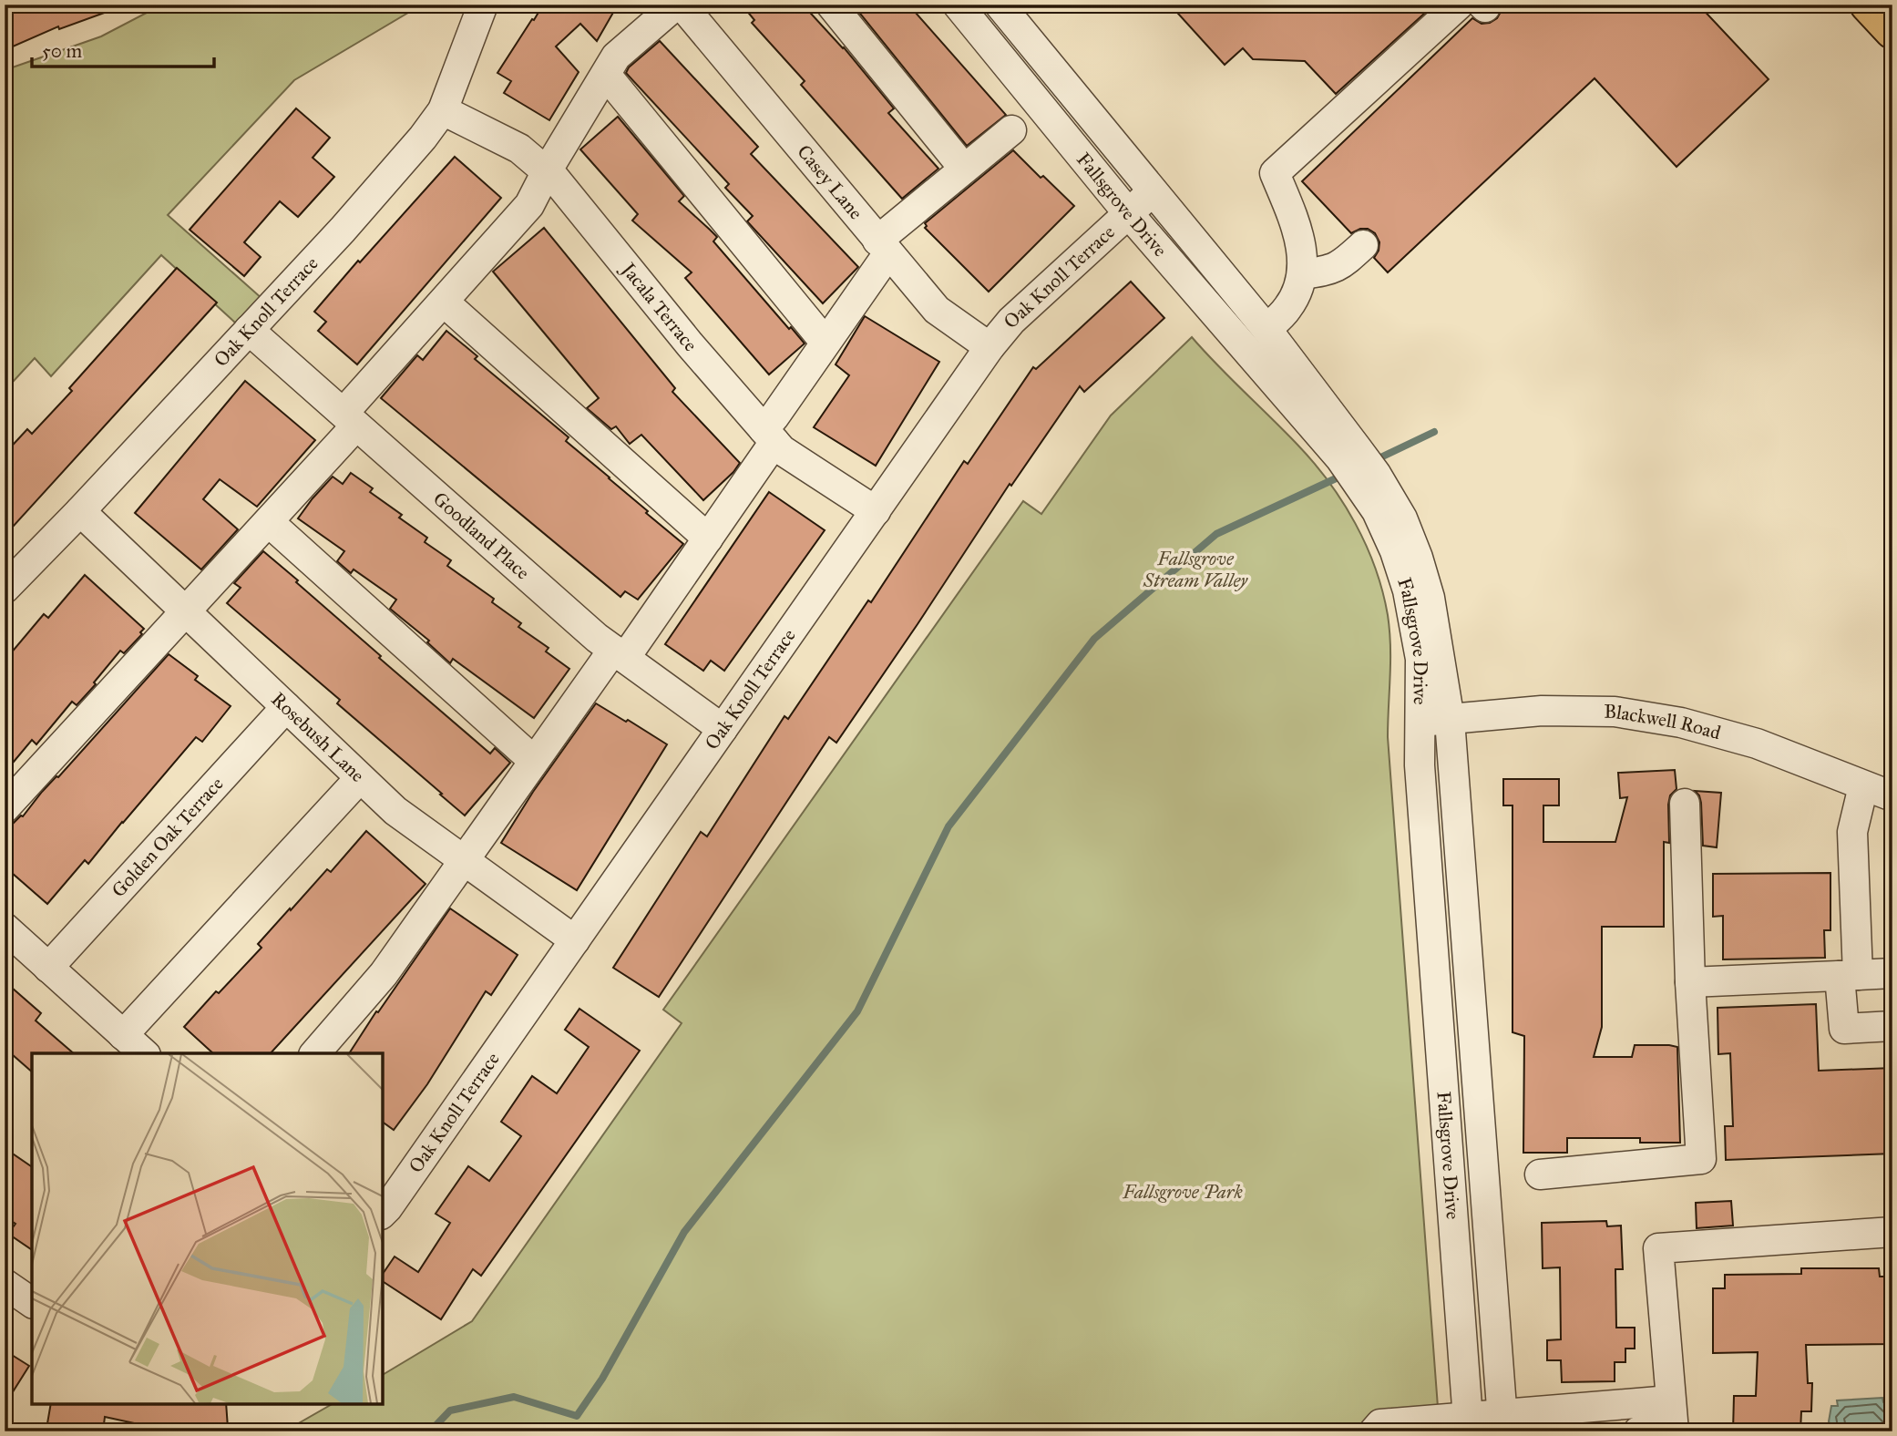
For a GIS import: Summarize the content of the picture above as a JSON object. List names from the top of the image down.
{
  "streets": {
    "street": [
      "Casey Lane",
      "Fallsgrove Drive",
      "Oak Knoll Terrace",
      "Jacala Terrace",
      "Goodland Place",
      "Blackwell Road",
      "Rosebush Lane",
      "Golden Oak Terrace"
    ]
  },
  "crossings": [
    ["Casey Lane", "Oak Knoll Terrace"],
    ["Fallsgrove Drive", "Oak Knoll Terrace"],
    ["Fallsgrove Drive", "Blackwell Road"],
    ["Oak Knoll Terrace", "Jacala Terrace"],
    ["Oak Knoll Terrace", "Goodland Place"],
    ["Oak Knoll Terrace", "Rosebush Lane"],
    ["Rosebush Lane", "Golden Oak Terrace"]
  ],
  "parks": ["Fallsgrove Stream Valley", "Fallsgrove Park"],
  "scale_bar": "50 m"
}
